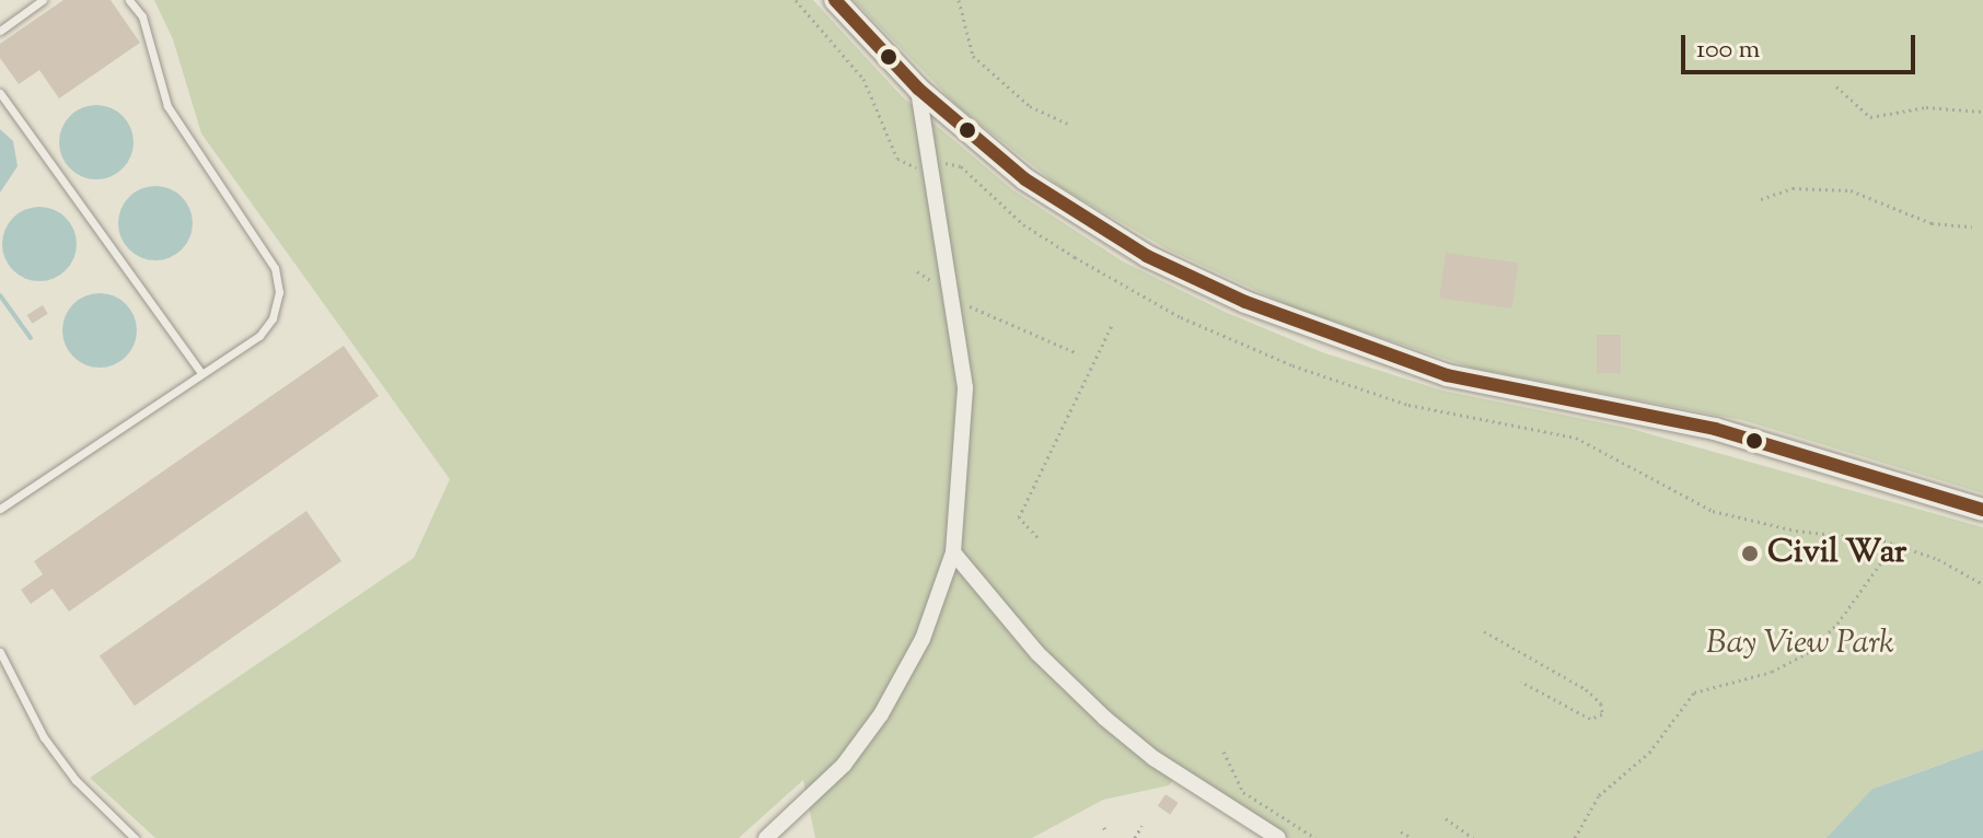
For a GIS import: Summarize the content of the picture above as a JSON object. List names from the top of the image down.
{
  "parks": ["Bay View Park"],
  "places": ["Civil War"],
  "scale_bar": "100 m"
}
